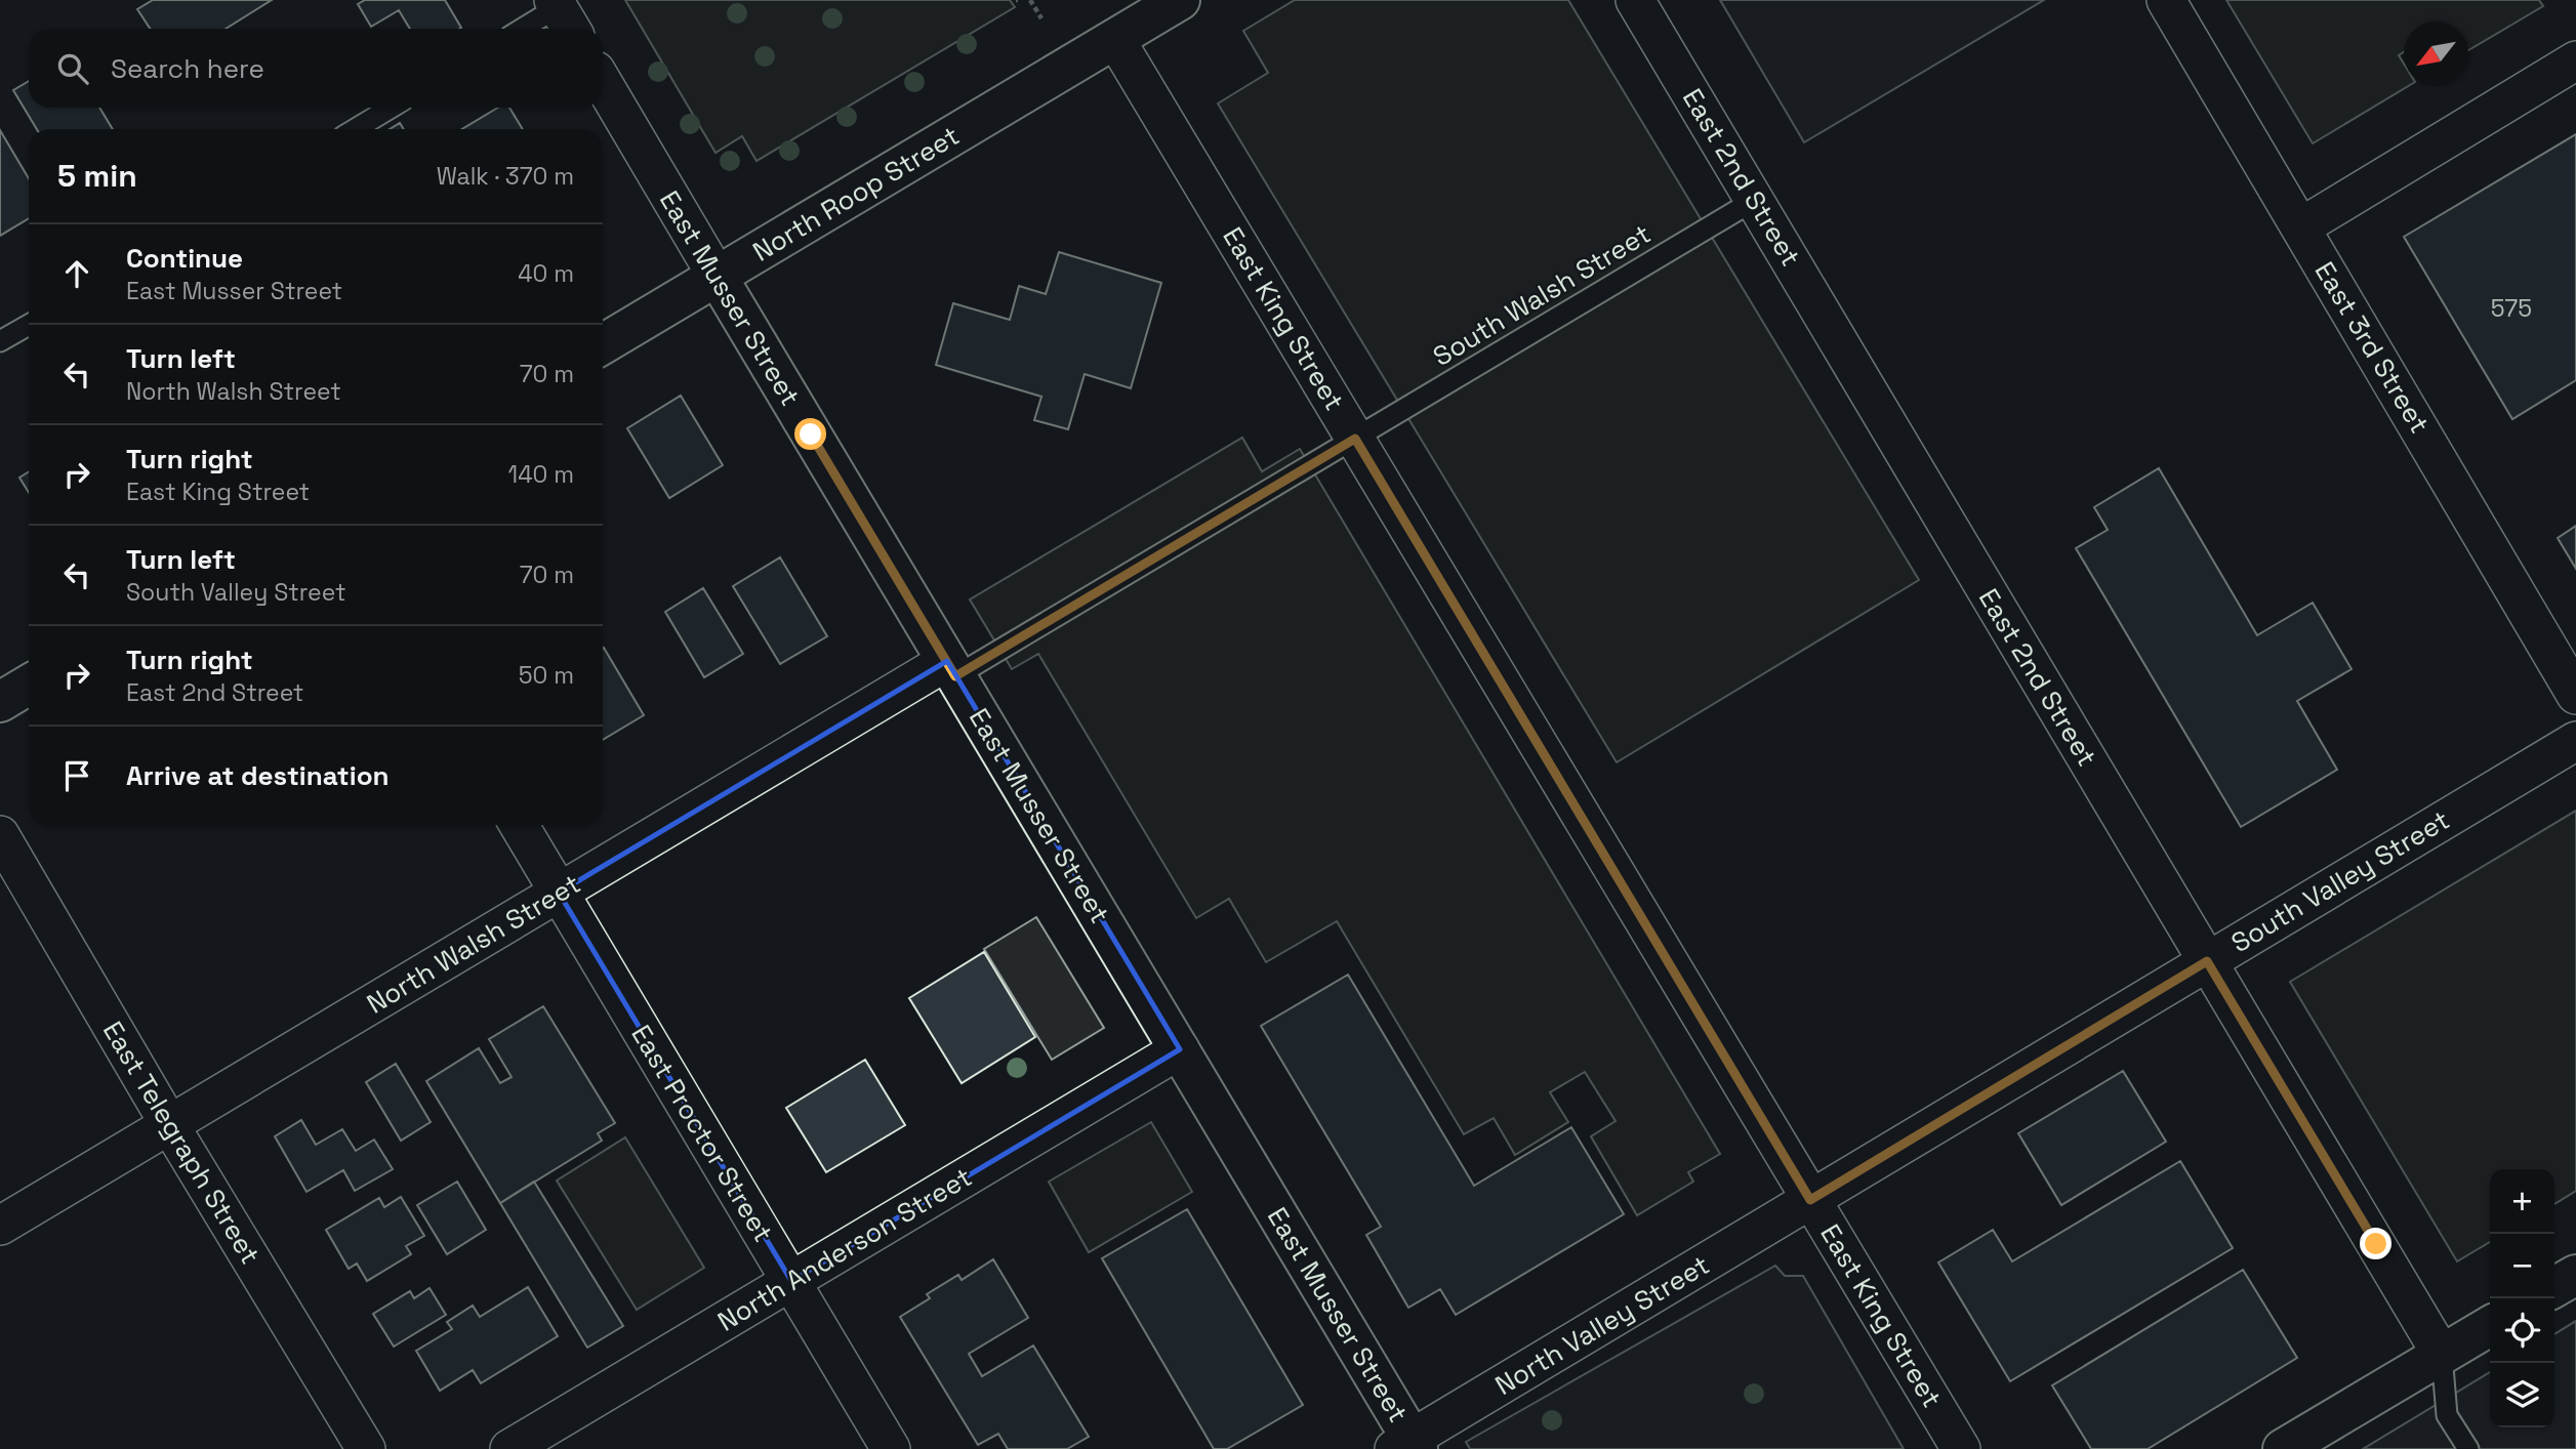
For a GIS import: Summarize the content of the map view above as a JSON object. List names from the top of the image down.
{
  "streets": {
    "street": [
      "East 2nd Street",
      "North Roop Street",
      "East Musser Street",
      "East King Street",
      "East 3rd Street",
      "South Valley Street",
      "North Walsh Street",
      "East Proctor Street",
      "East Telegraph Street",
      "North Anderson Street",
      "North Valley Street"
    ],
    "lane": ["South Walsh Street"]
  },
  "crossings": [
    ["East 2nd Street", "South Walsh Street"],
    ["East 2nd Street", "South Valley Street"],
    ["North Roop Street", "East Musser Street"],
    ["North Roop Street", "East King Street"],
    ["South Walsh Street", "East King Street"],
    ["South Walsh Street", "North Walsh Street"],
    ["East Musser Street", "North Walsh Street"],
    ["East Musser Street", "North Anderson Street"],
    ["East Musser Street", "North Valley Street"],
    ["East King Street", "South Valley Street"],
    ["East King Street", "North Walsh Street"],
    ["East King Street", "North Valley Street"],
    ["South Valley Street", "North Valley Street"],
    ["North Walsh Street", "East Proctor Street"],
    ["North Walsh Street", "East Telegraph Street"],
    ["East Proctor Street", "North Anderson Street"]
  ],
  "house_numbers": ["575"],
  "north": "bottom left",
  "page": {
    "search": "Search here",
    "heading": ["5 min", "Walk · 370 m"],
    "list": [
      ["Continue", "East Musser Street", "40 m"],
      ["Turn left", "North Walsh Street", "70 m"],
      ["Turn right", "East King Street", "140 m"],
      ["Turn left", "South Valley Street", "70 m"],
      ["Turn right", "East 2nd Street", "50 m"],
      "Arrive at destination"
    ],
    "map_buttons": ["+", "−"]
  }
}
